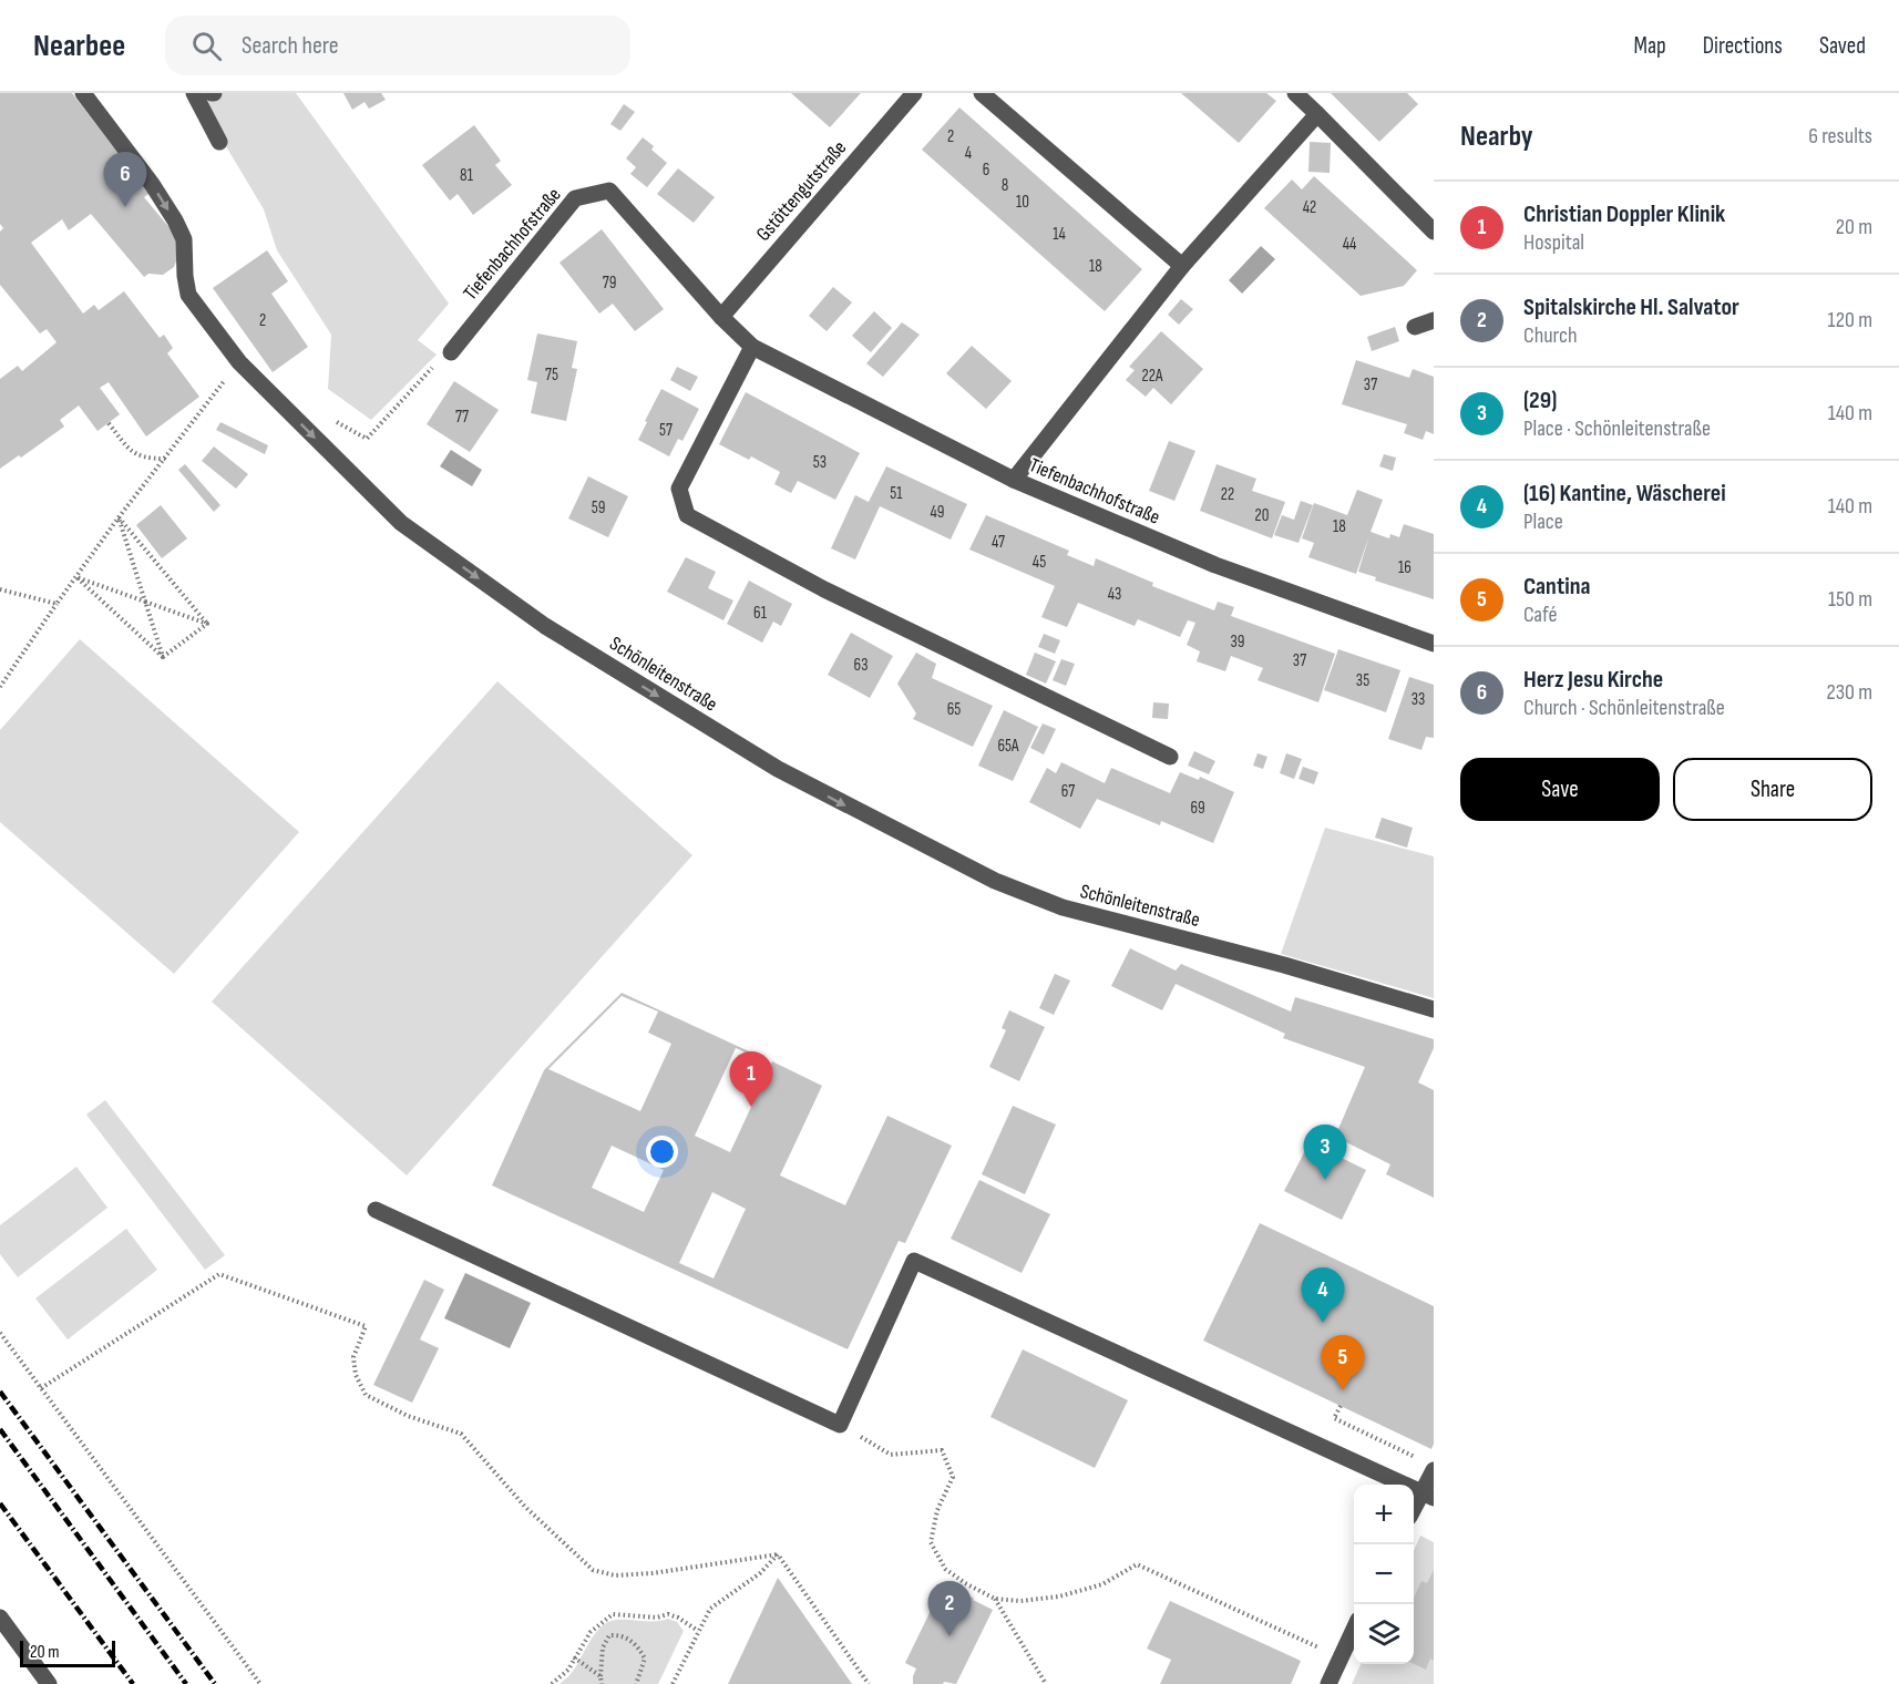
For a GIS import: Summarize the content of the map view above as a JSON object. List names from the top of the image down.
{
  "streets": {
    "street": ["Gstöttengutstraße", "Tiefenbachhofstraße", "Schönleitenstraße"]
  },
  "crossings": [
    ["Gstöttengutstraße", "Tiefenbachhofstraße"]
  ],
  "one_way": ["Schönleitenstraße"],
  "house_numbers": [
    "2",
    "4",
    "6",
    "81",
    "8",
    "10",
    "42",
    "14",
    "44",
    "18",
    "79",
    "2",
    "75",
    "22A",
    "37",
    "77",
    "57",
    "53",
    "51",
    "22",
    "59",
    "49",
    "20",
    "18",
    "47",
    "45",
    "16",
    "43",
    "61",
    "39",
    "37",
    "63",
    "35",
    "33",
    "65",
    "65A",
    "67",
    "69"
  ],
  "scale_bar": "20 m",
  "page": {
    "header": "Nearbee",
    "search": "Search here",
    "nav": ["Map", "Directions", "Saved"],
    "heading": ["Nearby", "6 results"],
    "pins": [
      "6",
      "1",
      "3",
      "4",
      "5",
      "2"
    ],
    "list": [
      {
        "mark": "1",
        "name": "Christian Doppler Klinik",
        "note": "Hospital",
        "value": "20 m"
      },
      {
        "mark": "2",
        "name": "Spitalskirche Hl. Salvator",
        "note": "Church",
        "value": "120 m"
      },
      {
        "mark": "3",
        "name": "(29)",
        "note": "Place · Schönleitenstraße",
        "value": "140 m"
      },
      {
        "mark": "4",
        "name": "(16) Kantine, Wäscherei",
        "note": "Place",
        "value": "140 m"
      },
      {
        "mark": "5",
        "name": "Cantina",
        "note": "Café",
        "value": "150 m"
      },
      {
        "mark": "6",
        "name": "Herz Jesu Kirche",
        "note": "Church · Schönleitenstraße",
        "value": "230 m"
      }
    ],
    "buttons": ["Save", "Share"],
    "map_buttons": ["+", "−"],
    "scale": "20 m"
  }
}
